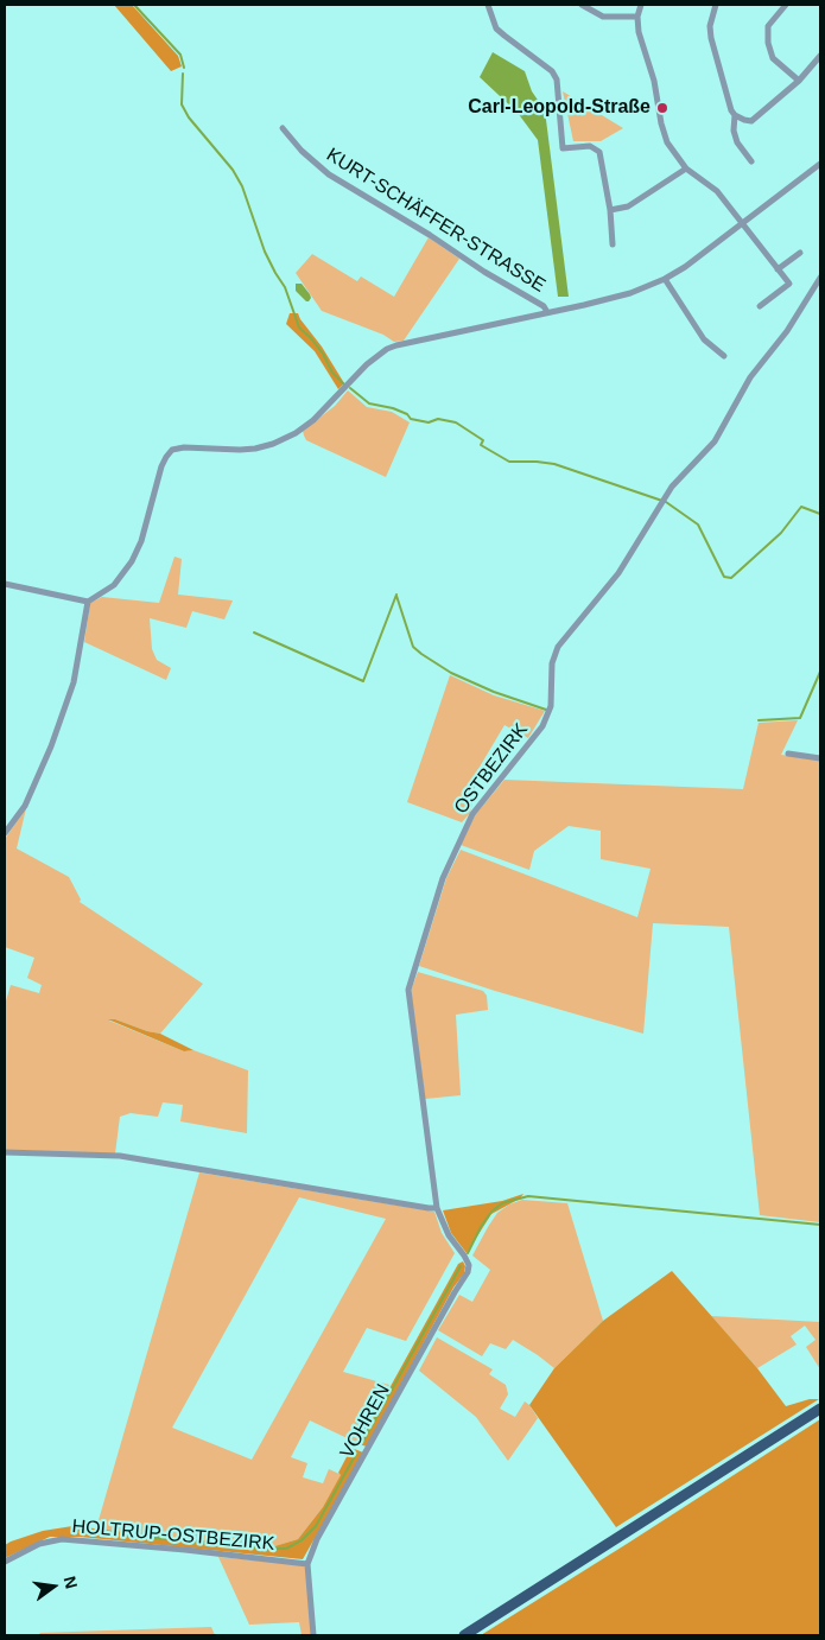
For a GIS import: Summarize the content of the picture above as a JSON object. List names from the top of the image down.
{
  "streets": {
    "street": [
      "KURT-SCHÄFFER-STRASSE",
      "OSTBEZIRK",
      "VOHREN",
      "HOLTRUP-OSTBEZIRK"
    ]
  },
  "crossings": [
    ["OSTBEZIRK", "VOHREN"],
    ["VOHREN", "HOLTRUP-OSTBEZIRK"]
  ],
  "places": ["Carl-Leopold-Straße"],
  "north": "right"
}
